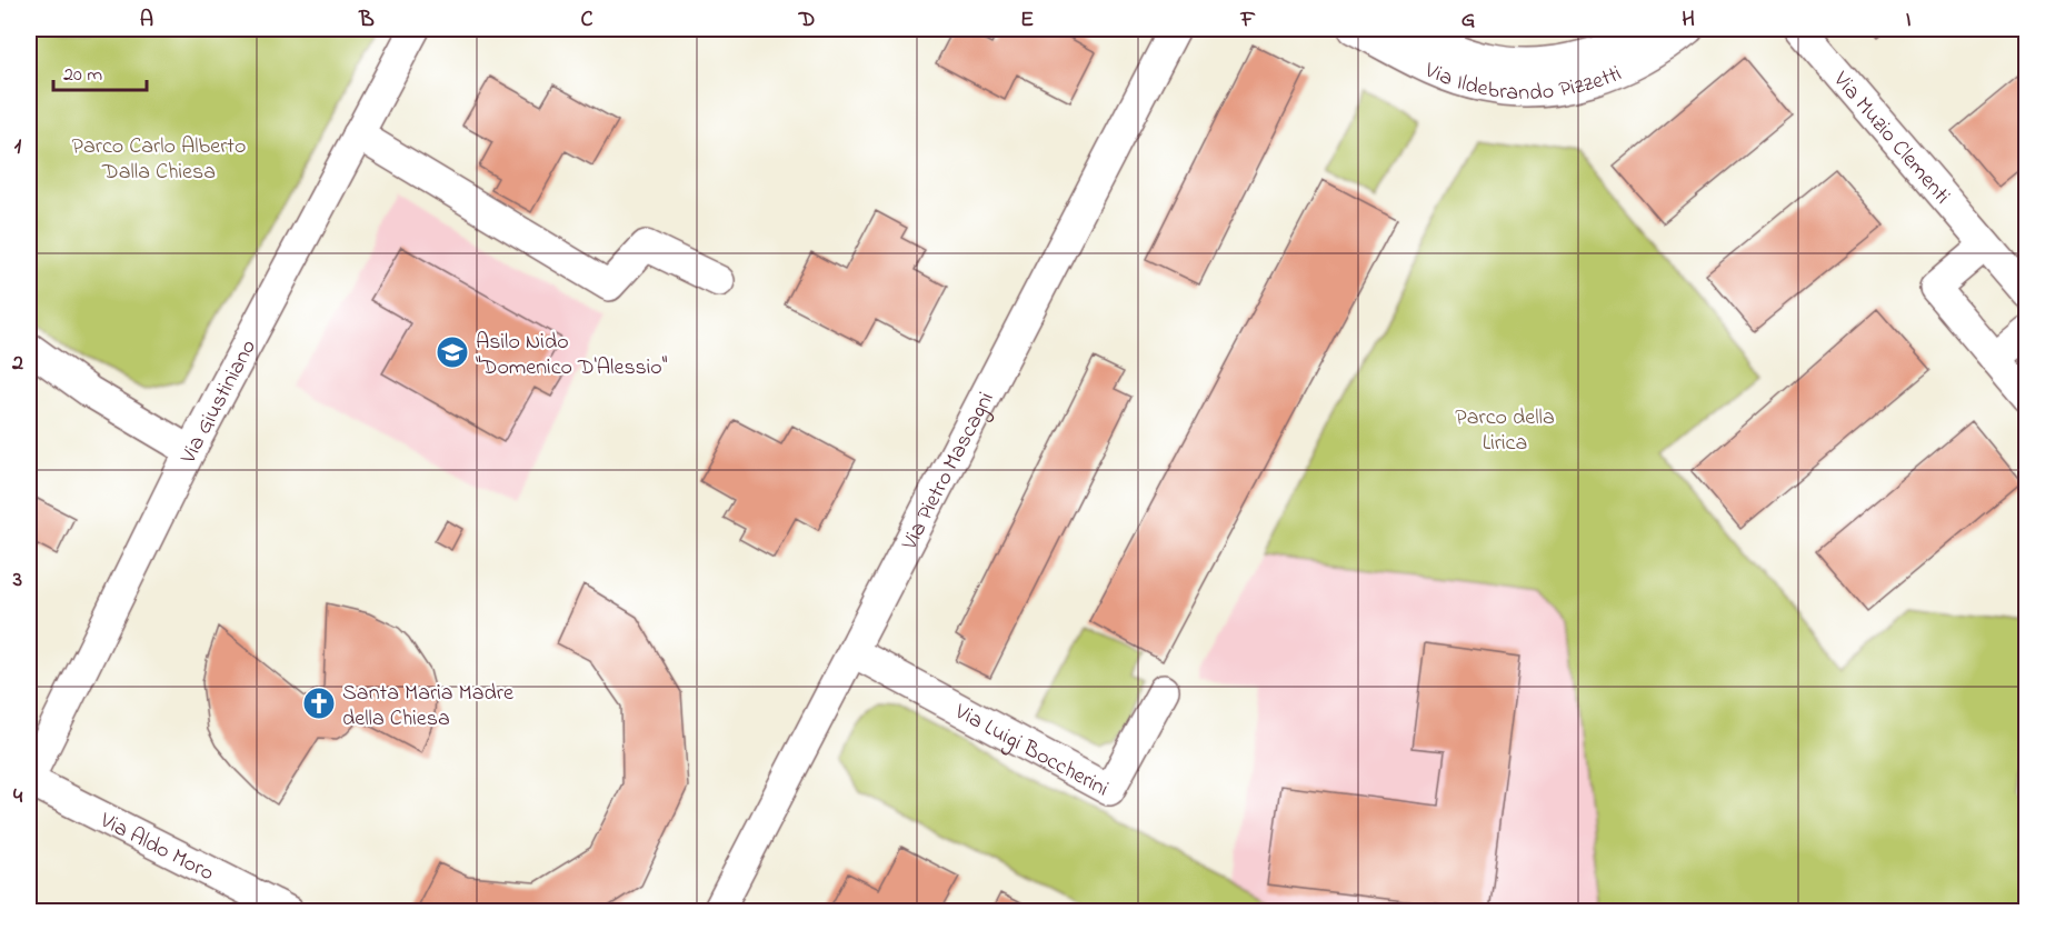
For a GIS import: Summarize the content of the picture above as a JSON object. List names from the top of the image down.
{
  "streets": {
    "street": [
      "Via Ildebrando Pizzetti",
      "Via Muzio Clementi",
      "Via Giustiniano",
      "Via Pietro Mascagni",
      "Via Luigi Boccherini",
      "Via Aldo Moro"
    ]
  },
  "crossings": [
    ["Via Giustiniano", "Via Aldo Moro"],
    ["Via Pietro Mascagni", "Via Luigi Boccherini"]
  ],
  "parks": ["Parco Carlo Alberto Dalla Chiesa", "Parco della Lirica"],
  "places": {
    "school or university": ["Asilo Nido \"Domenico D'Alessio\""],
    "church": ["Santa Maria Madre della Chiesa"]
  },
  "scale_bar": "20 m",
  "grid": {
    "columns": [
      "A",
      "B",
      "C",
      "D",
      "E",
      "F",
      "G",
      "H",
      "I"
    ],
    "rows": [
      "1",
      "2",
      "3",
      "4"
    ]
  }
}
